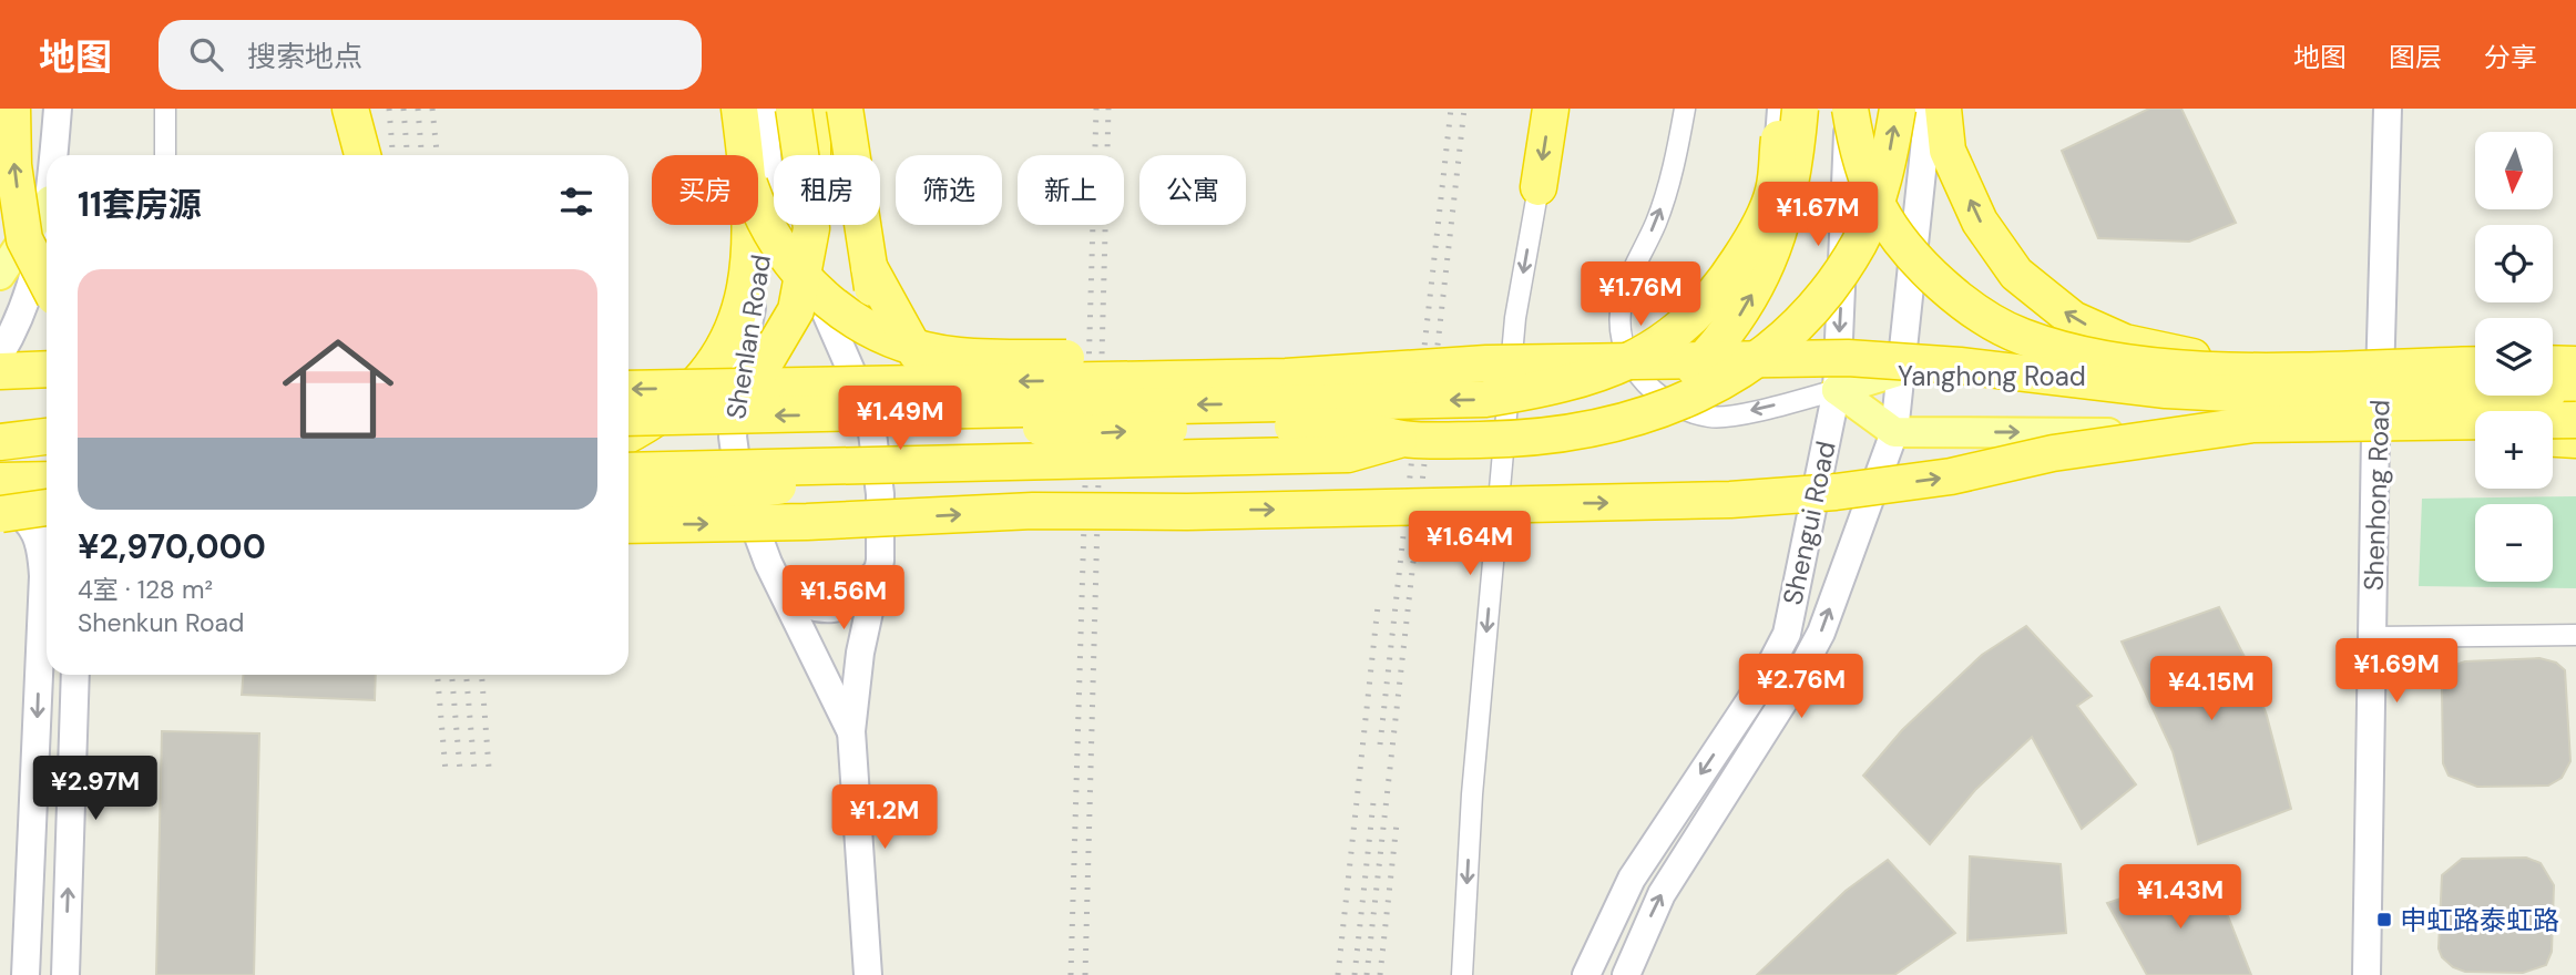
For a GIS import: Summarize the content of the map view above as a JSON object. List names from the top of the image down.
{
  "streets": {
    "main road": [
      "Shenlan Road",
      "Yanghong Road",
      "Shenhong Road",
      "Shengui Road"
    ]
  },
  "crossings": [
    ["Yanghong Road", "Shenhong Road"],
    ["Yanghong Road", "Shengui Road"]
  ],
  "places": {
    "transit": ["申虹路泰虹路"]
  },
  "north": "bottom",
  "page": {
    "header": "地图",
    "search": "搜索地点",
    "nav": ["地图", "图层", "分享"],
    "map_buttons": ["+", "−"],
    "chip": [
      "买房",
      "租房",
      "筛选",
      "新上",
      "公寓"
    ],
    "heading": "11套房源",
    "price": [
      "¥1.67M",
      "¥1.76M",
      "¥1.49M",
      "¥1.64M",
      "¥1.56M",
      "¥1.69M",
      "¥2.76M",
      "¥4.15M",
      "¥2.97M",
      "¥1.2M",
      "¥1.43M"
    ],
    "list": [
      {
        "name": "¥2,970,000",
        "note": "4室 · 128 m² · Shenkun Road"
      }
    ]
  }
}
